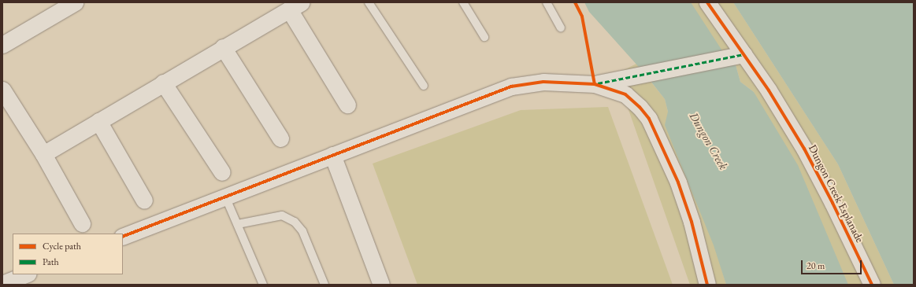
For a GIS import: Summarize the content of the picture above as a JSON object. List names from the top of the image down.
{
  "streets": {
    "street": ["Dungon Creek Esplanade"]
  },
  "water": ["Dungon Creek"],
  "legend": ["Cycle path", "Path"],
  "scale_bar": "20 m"
}
